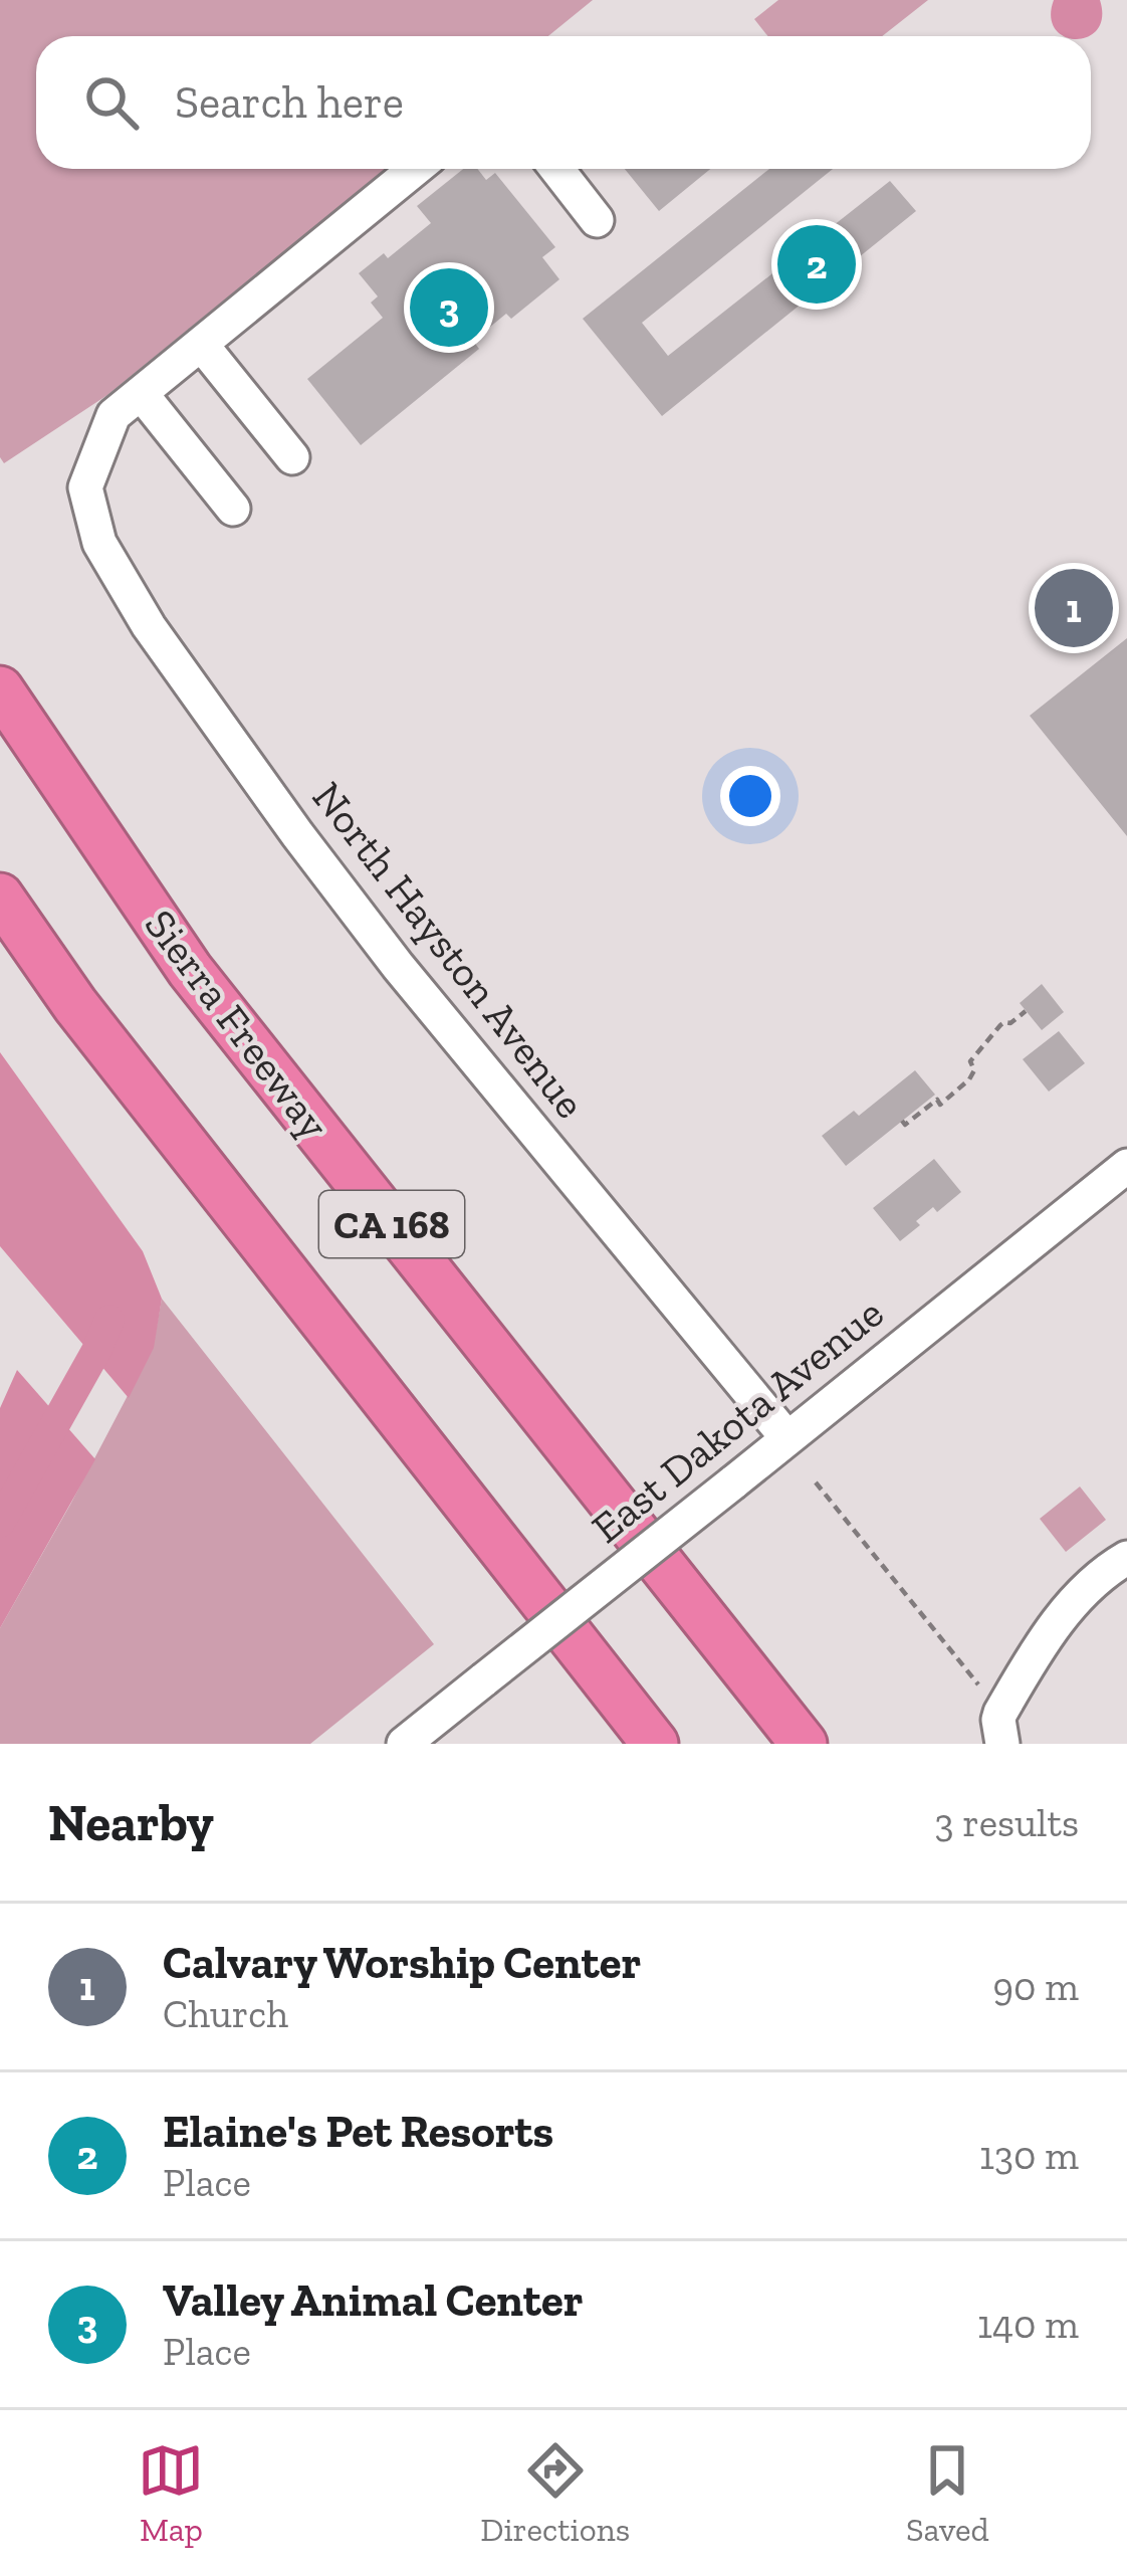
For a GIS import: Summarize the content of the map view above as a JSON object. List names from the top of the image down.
{
  "streets": {
    "highway": ["Sierra Freeway", "CA 168"],
    "street": ["North Hayston Avenue", "East Dakota Avenue"]
  },
  "crossings": [
    ["North Hayston Avenue", "East Dakota Avenue"]
  ],
  "page": {
    "search": "Search here",
    "pins": ["2", "3", "1"],
    "heading": ["Nearby", "3 results"],
    "list": [
      {
        "mark": "1",
        "name": "Calvary Worship Center",
        "note": "Church",
        "value": "90 m"
      },
      {
        "mark": "2",
        "name": "Elaine's Pet Resorts",
        "note": "Place",
        "value": "130 m"
      },
      {
        "mark": "3",
        "name": "Valley Animal Center",
        "note": "Place",
        "value": "140 m"
      }
    ],
    "nav": ["Map", "Directions", "Saved"]
  }
}
